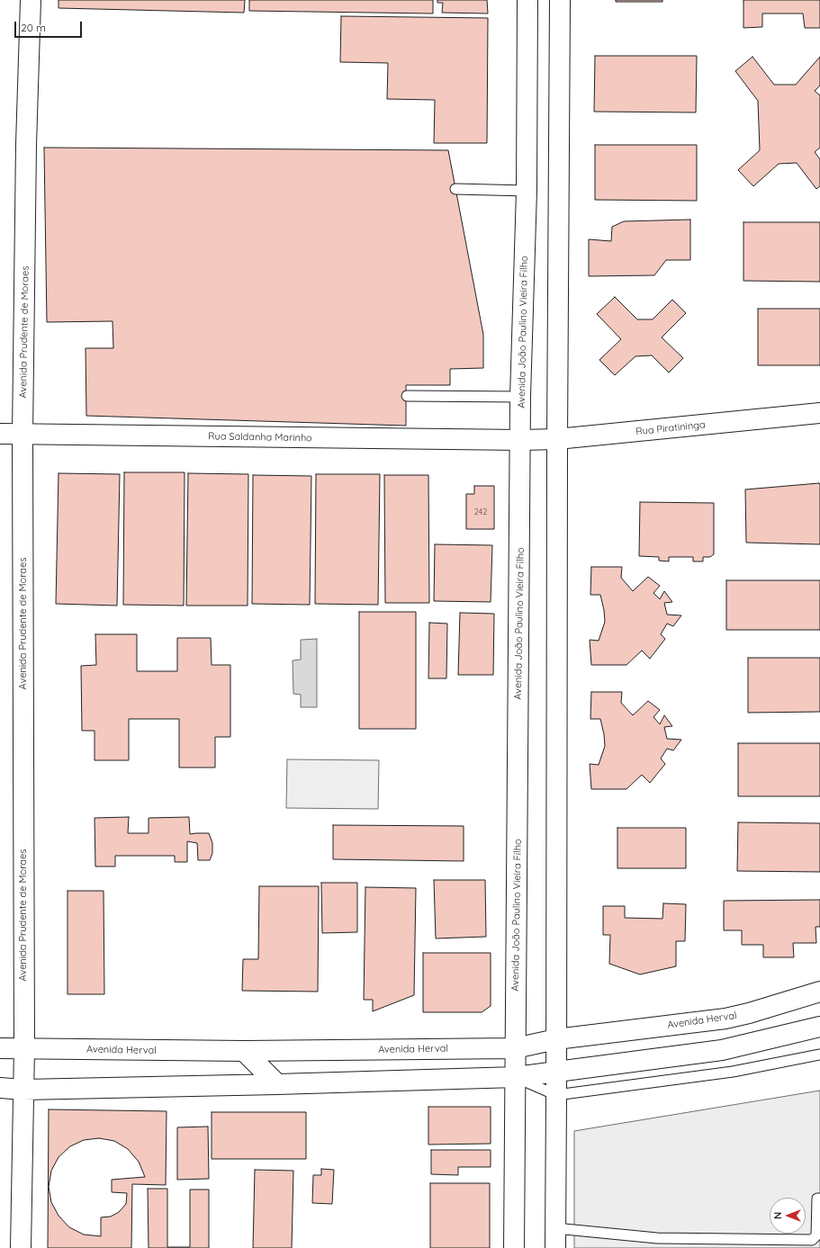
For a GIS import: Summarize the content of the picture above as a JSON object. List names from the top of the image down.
{
  "streets": {
    "main road": [
      "Avenida Prudente de Moraes",
      "Avenida João Paulino Vieira Filho",
      "Rua Piratininga",
      "Rua Saldanha Marinho",
      "Avenida Herval"
    ]
  },
  "crossings": [
    ["Avenida Prudente de Moraes", "Rua Saldanha Marinho"],
    ["Avenida Prudente de Moraes", "Avenida Herval"],
    ["Avenida João Paulino Vieira Filho", "Rua Piratininga"],
    ["Avenida João Paulino Vieira Filho", "Rua Saldanha Marinho"],
    ["Avenida João Paulino Vieira Filho", "Avenida Herval"],
    ["Rua Piratininga", "Rua Saldanha Marinho"]
  ],
  "house_numbers": ["242"],
  "scale_bar": "20 m",
  "north": "left"
}
